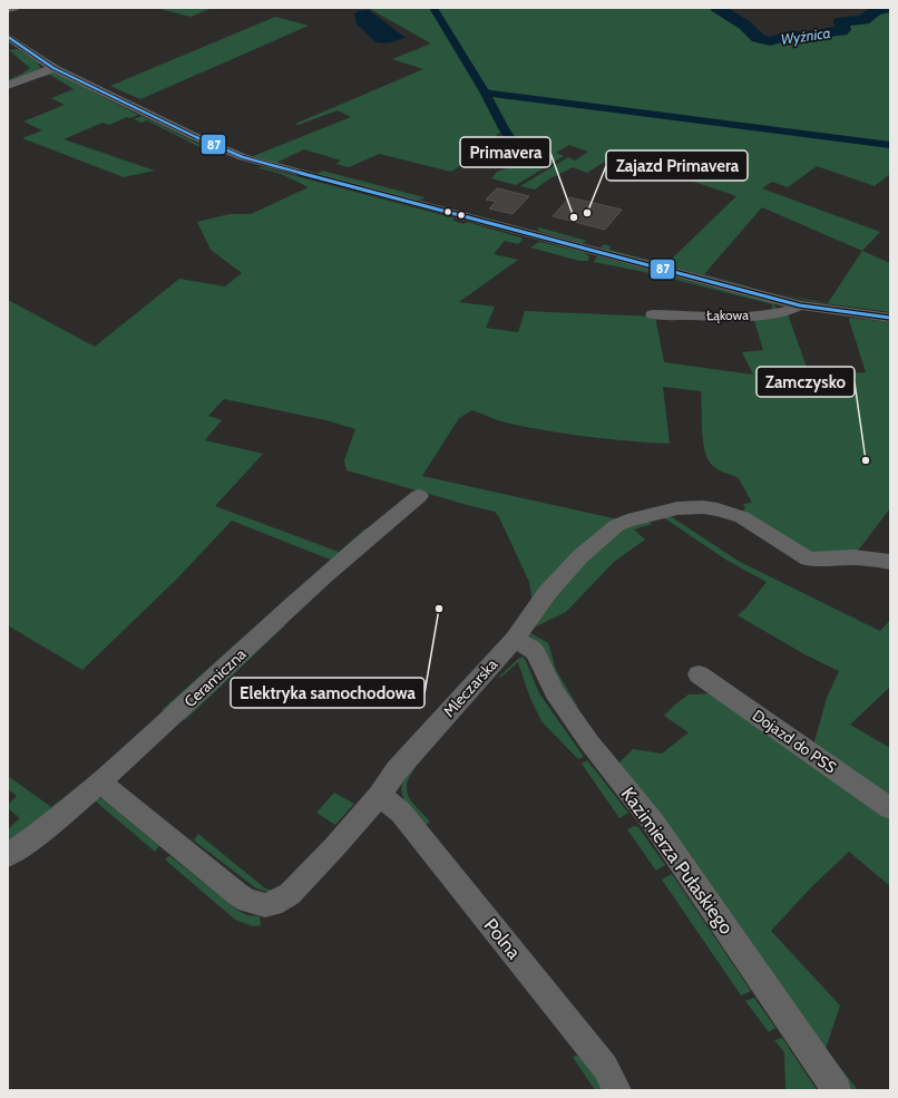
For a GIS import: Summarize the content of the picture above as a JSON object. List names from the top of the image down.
{
  "streets": {
    "street": [
      "Łąkowa",
      "Ceramiczna",
      "Mleczarska",
      "Dojazd do PSS",
      "Kazimierza Pułaskiego",
      "Polna"
    ]
  },
  "crossings": [
    ["Ceramiczna", "Mleczarska"],
    ["Mleczarska", "Kazimierza Pułaskiego"],
    ["Mleczarska", "Polna"]
  ],
  "water": ["Wyżnica"],
  "places": [
    "Zajazd Primavera",
    "Primavera",
    "Zamczysko",
    "Elektryka samochodowa"
  ],
  "lines": ["transit line 87"]
}
